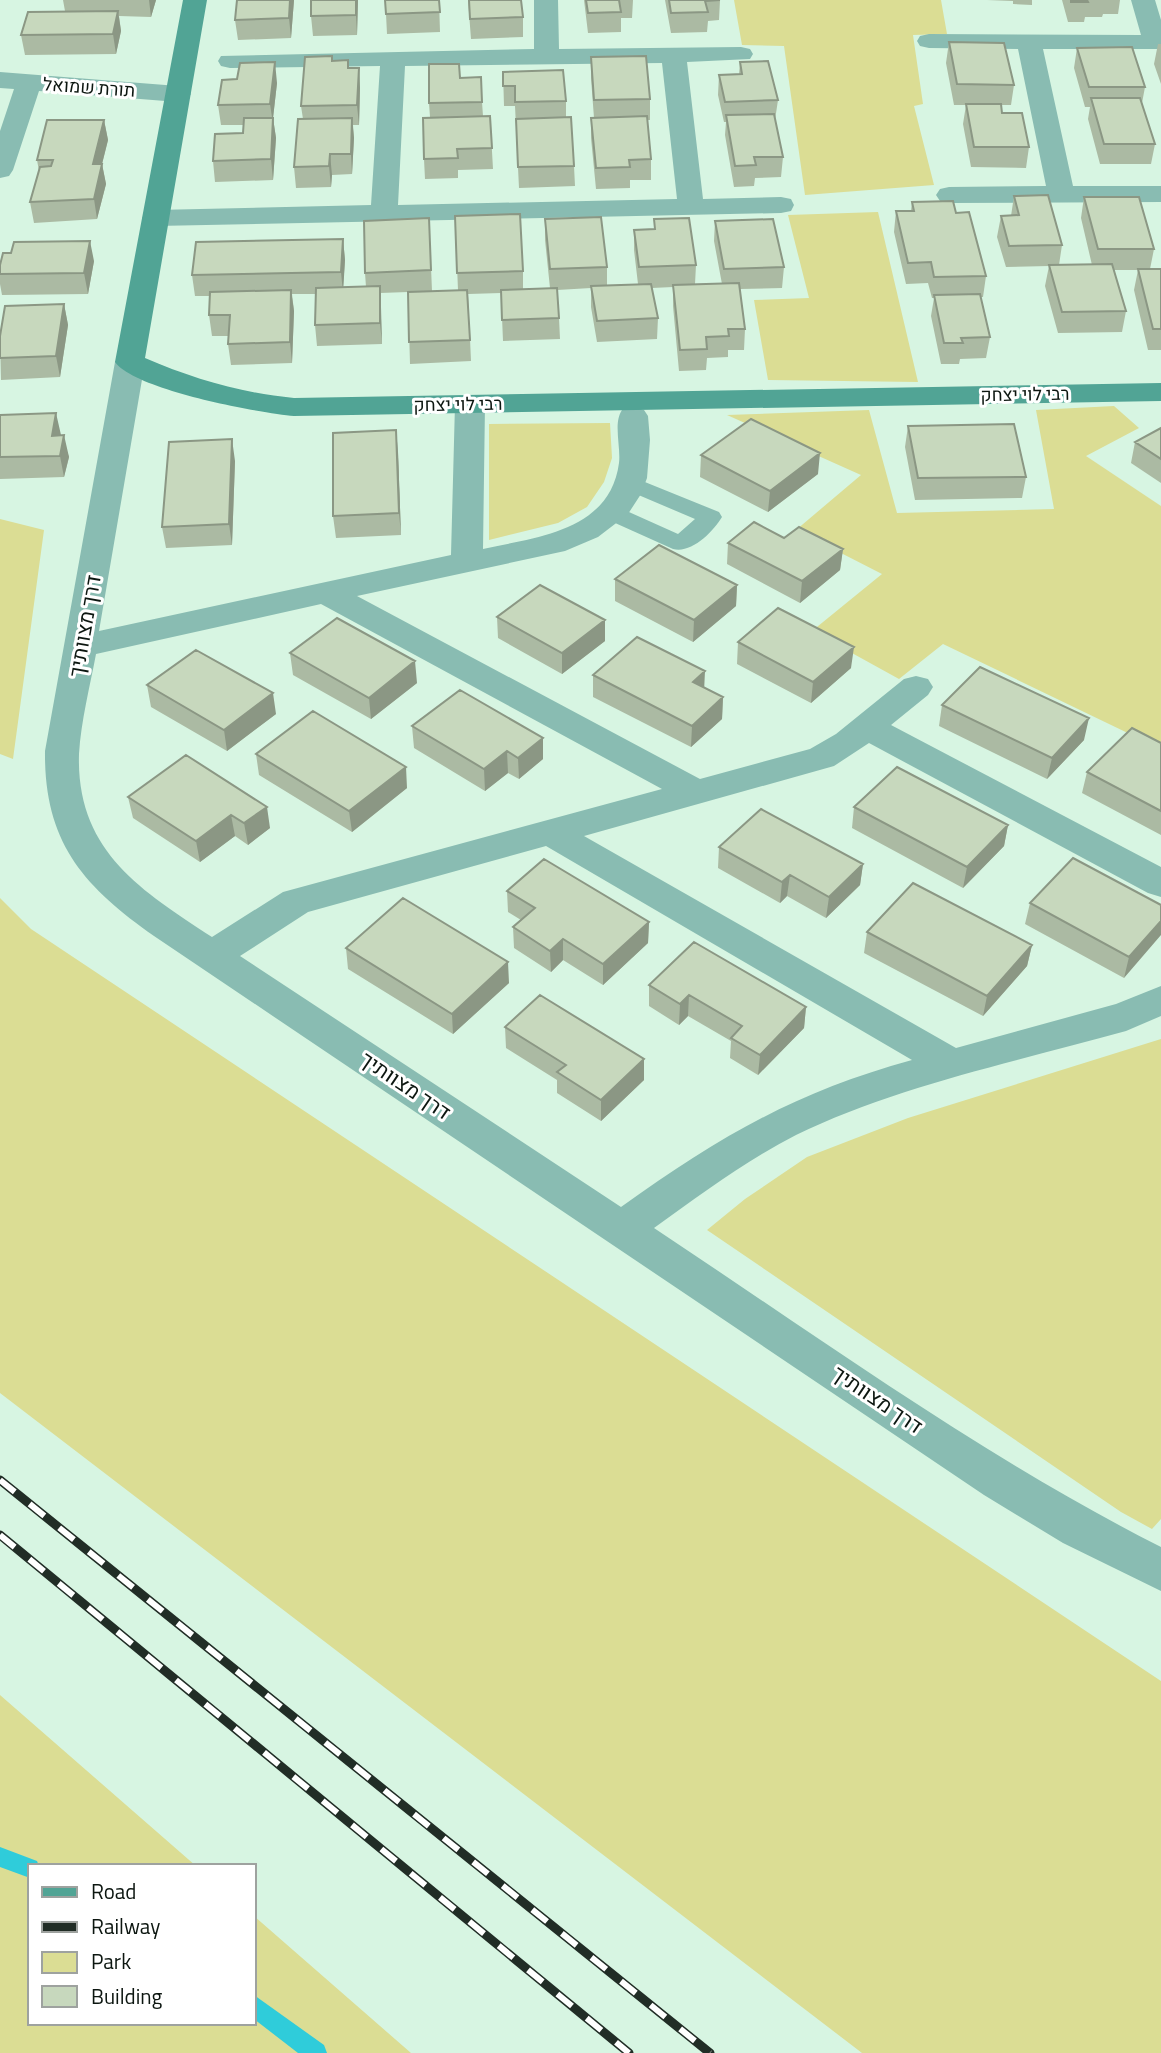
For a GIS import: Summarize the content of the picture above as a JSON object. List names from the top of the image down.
{
  "streets": {
    "street": ["תורת שמואל", "רבי לוי יצחק", "דרך מצוותיך"]
  },
  "crossings": [
    ["רבי לוי יצחק", "דרך מצוותיך"]
  ],
  "legend": [
    "Road",
    "Railway",
    "Park",
    "Building"
  ]
}
